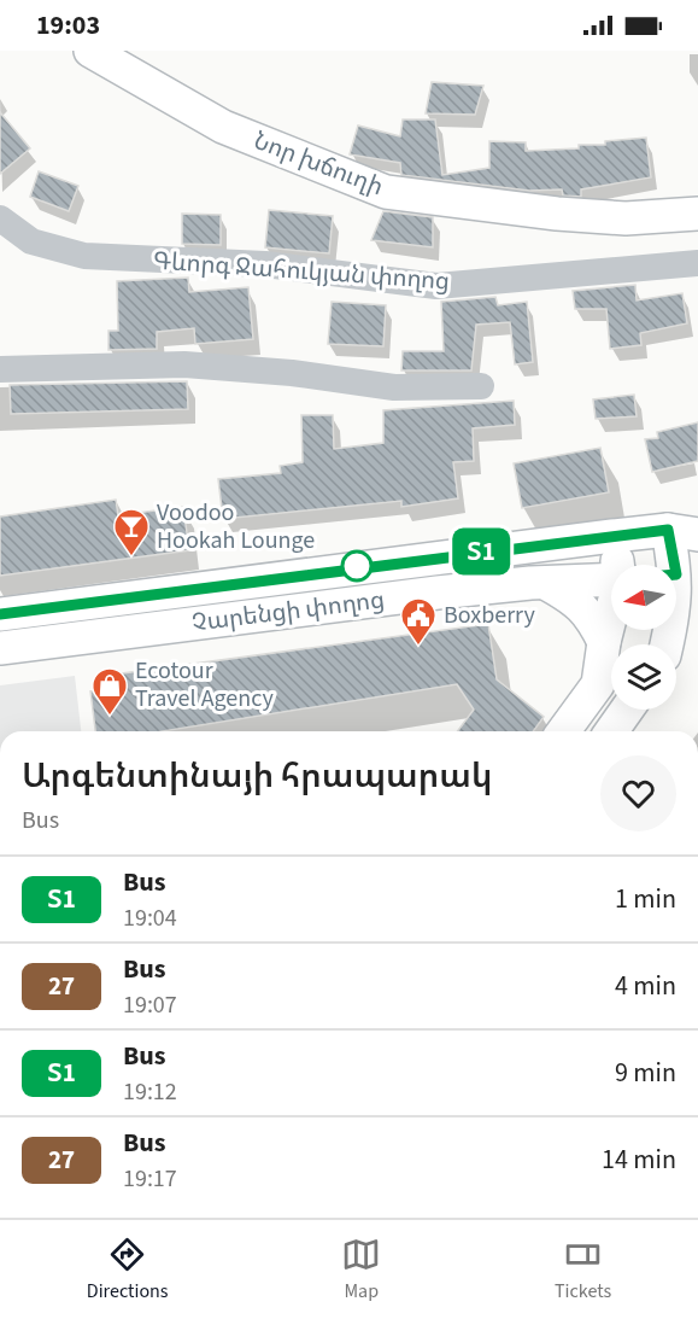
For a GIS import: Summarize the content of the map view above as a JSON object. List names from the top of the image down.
{
  "streets": {
    "main road": ["Նոր խճուղի", "Չարենցի փողոց"],
    "street": ["Գևորգ Ջահուկյան փողոց"]
  },
  "places": {
    "bar": ["Voodoo Hookah Lounge"],
    "public building": ["Boxberry"],
    "shop": ["Ecotour Travel Agency"]
  },
  "lines": ["bus line Տ1"],
  "north": "left",
  "page": {
    "status": "19:03",
    "on_map": "Տ1",
    "heading": ["Արգենտինայի հրապարակ", "Bus"],
    "list": [
      {
        "mark": "Տ1",
        "name": "Bus",
        "note": "19:04",
        "value": "1 min"
      },
      {
        "mark": "27",
        "name": "Bus",
        "note": "19:07",
        "value": "4 min"
      },
      {
        "mark": "Տ1",
        "name": "Bus",
        "note": "19:12",
        "value": "9 min"
      },
      {
        "mark": "27",
        "name": "Bus",
        "note": "19:17",
        "value": "14 min"
      }
    ],
    "tabs": ["Directions", "Map", "Tickets"]
  }
}
